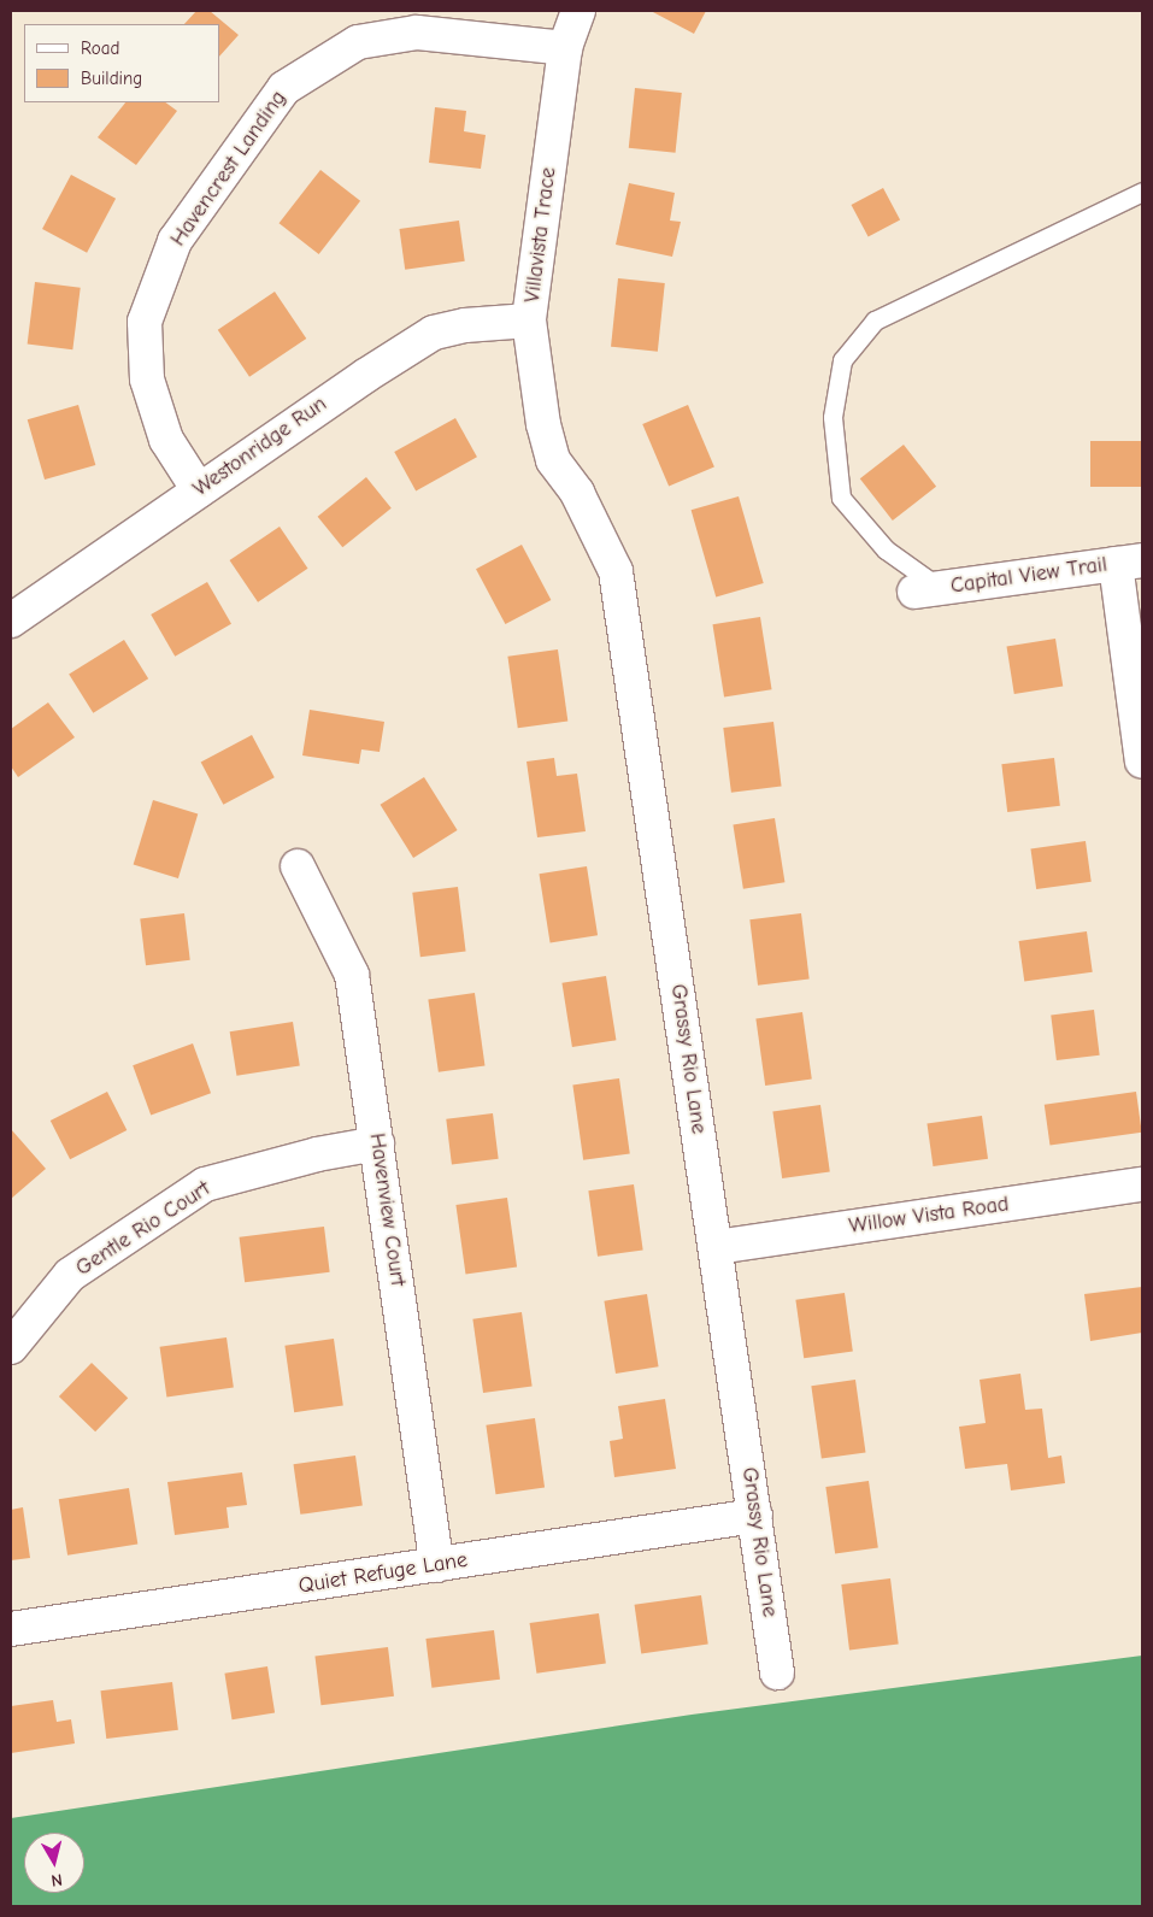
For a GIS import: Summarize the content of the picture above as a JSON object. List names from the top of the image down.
{
  "streets": {
    "street": [
      "Havencrest Landing",
      "Villavista Trace",
      "Westonridge Run",
      "Capital View Trail",
      "Grassy Rio Lane",
      "Havenview Court",
      "Willow Vista Road",
      "Gentle Rio Court",
      "Quiet Refuge Lane"
    ]
  },
  "crossings": [
    ["Havencrest Landing", "Villavista Trace"],
    ["Havencrest Landing", "Westonridge Run"],
    ["Villavista Trace", "Westonridge Run"],
    ["Villavista Trace", "Grassy Rio Lane"],
    ["Grassy Rio Lane", "Willow Vista Road"],
    ["Grassy Rio Lane", "Quiet Refuge Lane"],
    ["Havenview Court", "Gentle Rio Court"],
    ["Havenview Court", "Quiet Refuge Lane"]
  ],
  "legend": ["Road", "Building"],
  "north": "bottom"
}
